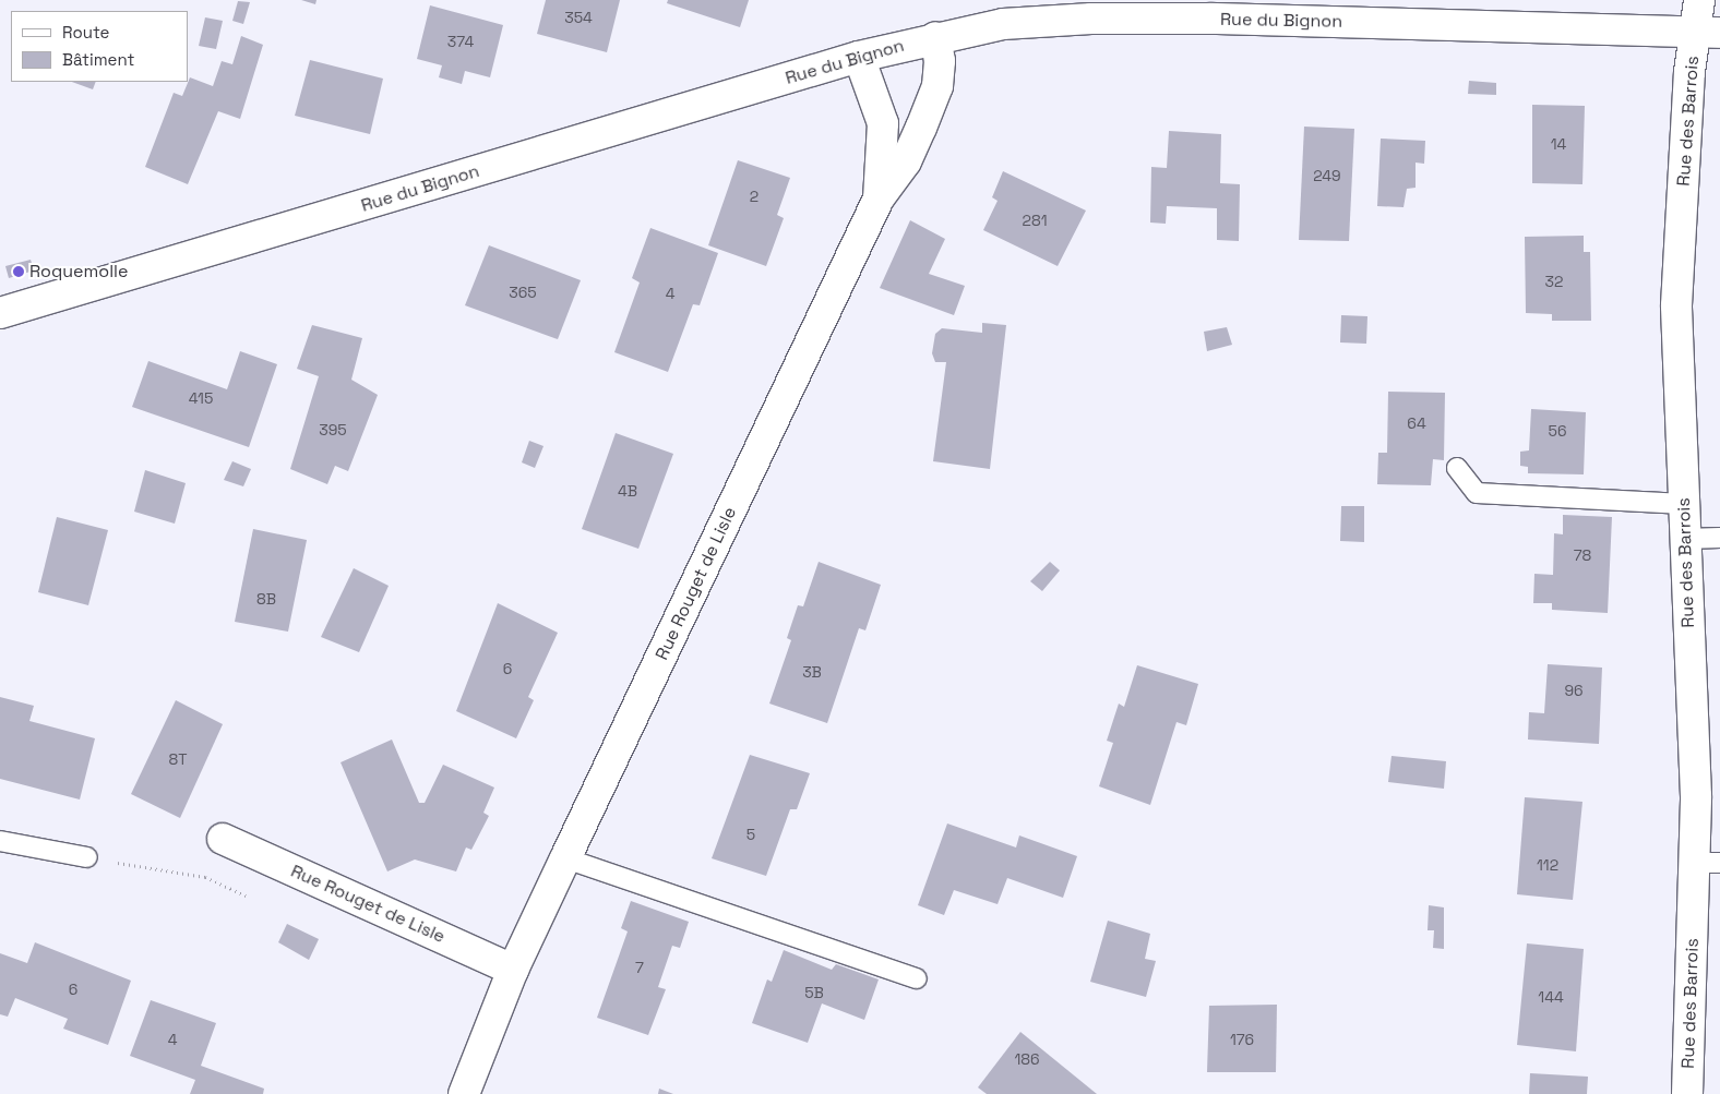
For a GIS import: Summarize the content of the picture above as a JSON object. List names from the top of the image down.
{
  "streets": {
    "street": ["Rue du Bignon", "Rue des Barrois", "Rue Rouget de Lisle"]
  },
  "crossings": [
    ["Rue du Bignon", "Rue des Barrois"],
    ["Rue du Bignon", "Rue Rouget de Lisle"]
  ],
  "places": ["Roquemolle"],
  "house_numbers": [
    "354",
    "374",
    "14",
    "249",
    "2",
    "281",
    "32",
    "365",
    "4",
    "415",
    "64",
    "395",
    "56",
    "4B",
    "78",
    "8B",
    "6",
    "3B",
    "96",
    "8T",
    "5",
    "112",
    "7",
    "6",
    "5B",
    "144",
    "4",
    "176",
    "186"
  ],
  "legend": ["Route", "Bâtiment"]
}
